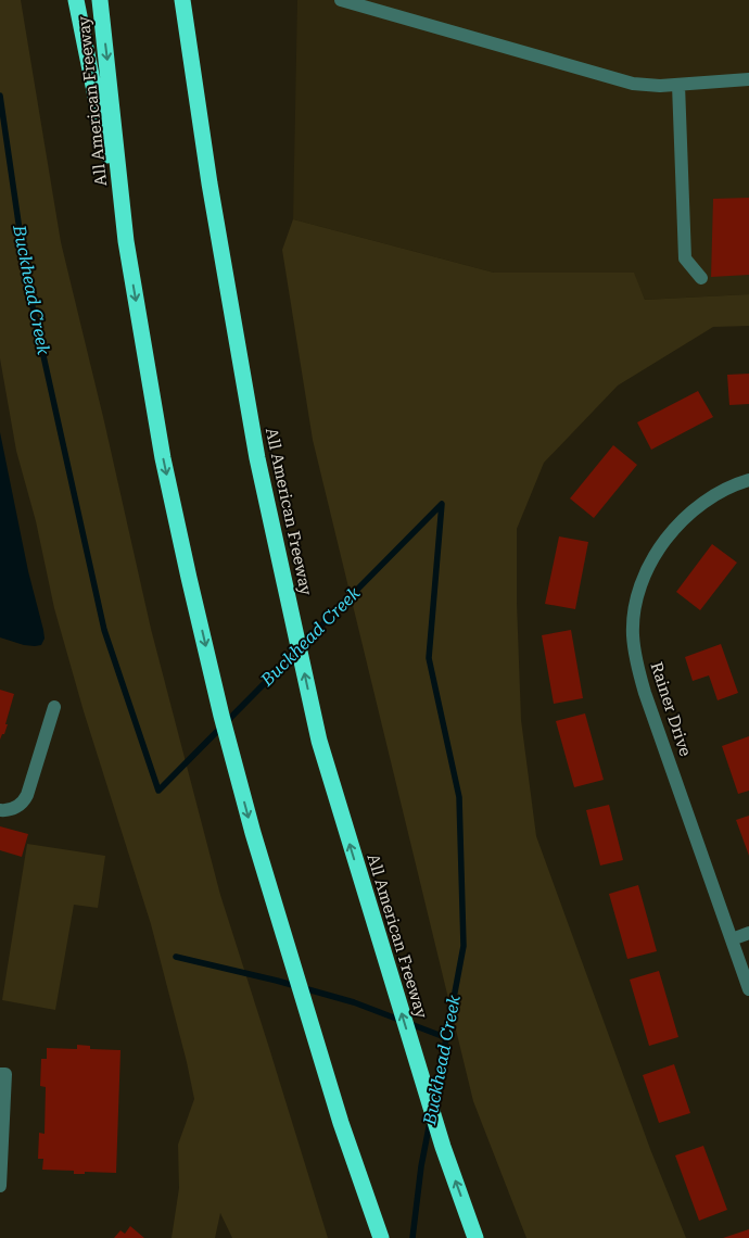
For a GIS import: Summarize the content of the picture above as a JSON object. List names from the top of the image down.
{
  "streets": {
    "highway": ["All American Freeway"],
    "street": ["Rainer Drive"]
  },
  "water": ["Buckhead Creek"]
}
